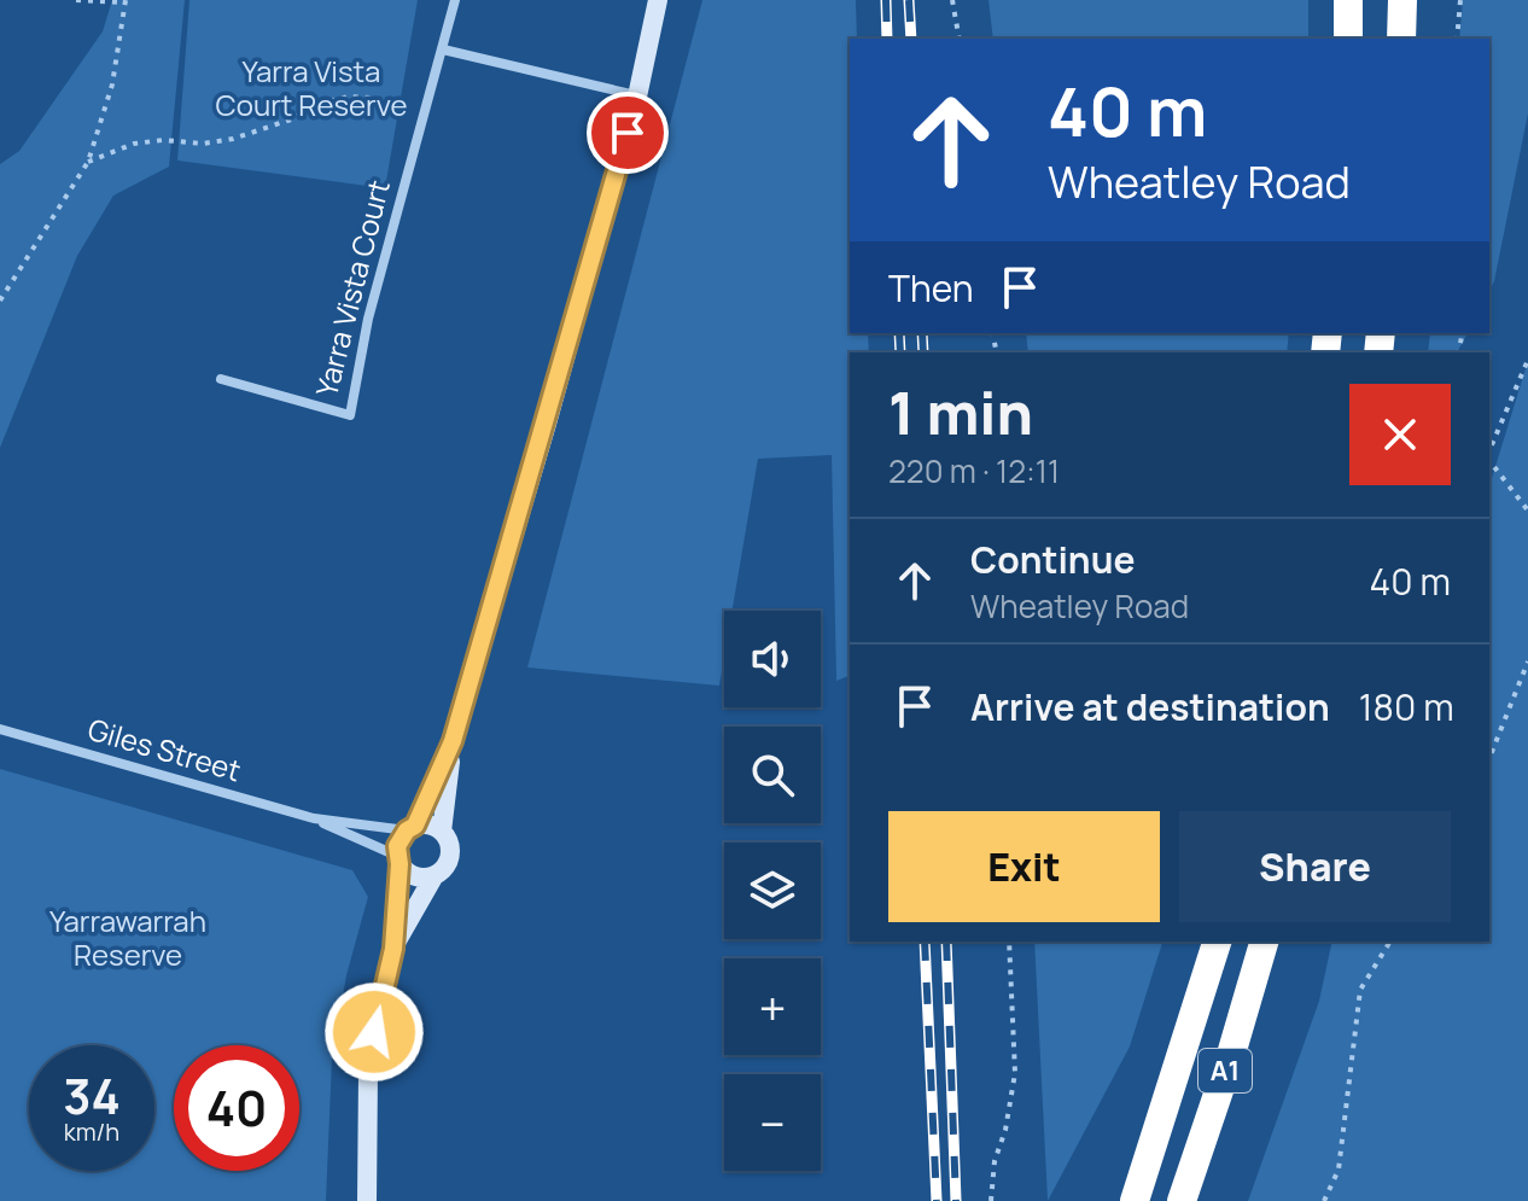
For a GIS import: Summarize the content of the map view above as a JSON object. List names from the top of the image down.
{
  "streets": {
    "highway": ["A1"],
    "street": ["Yarra Vista Court", "Giles Street"]
  },
  "parks": ["Yarra Vista Court Reserve", "Yarrawarrah Reserve"],
  "page": {
    "turn": ["40 m", "Wheatley Road"],
    "then": "Then",
    "heading": ["1 min", "220 m · 12:11"],
    "list": [
      {
        "name": "Continue",
        "note": "Wheatley Road",
        "value": "40 m"
      },
      {
        "name": "Arrive at destination",
        "value": "180 m"
      }
    ],
    "map_buttons": ["+", "−"],
    "buttons": ["Exit", "Share"],
    "speed": "34 km/h",
    "limit": "40"
  }
}
